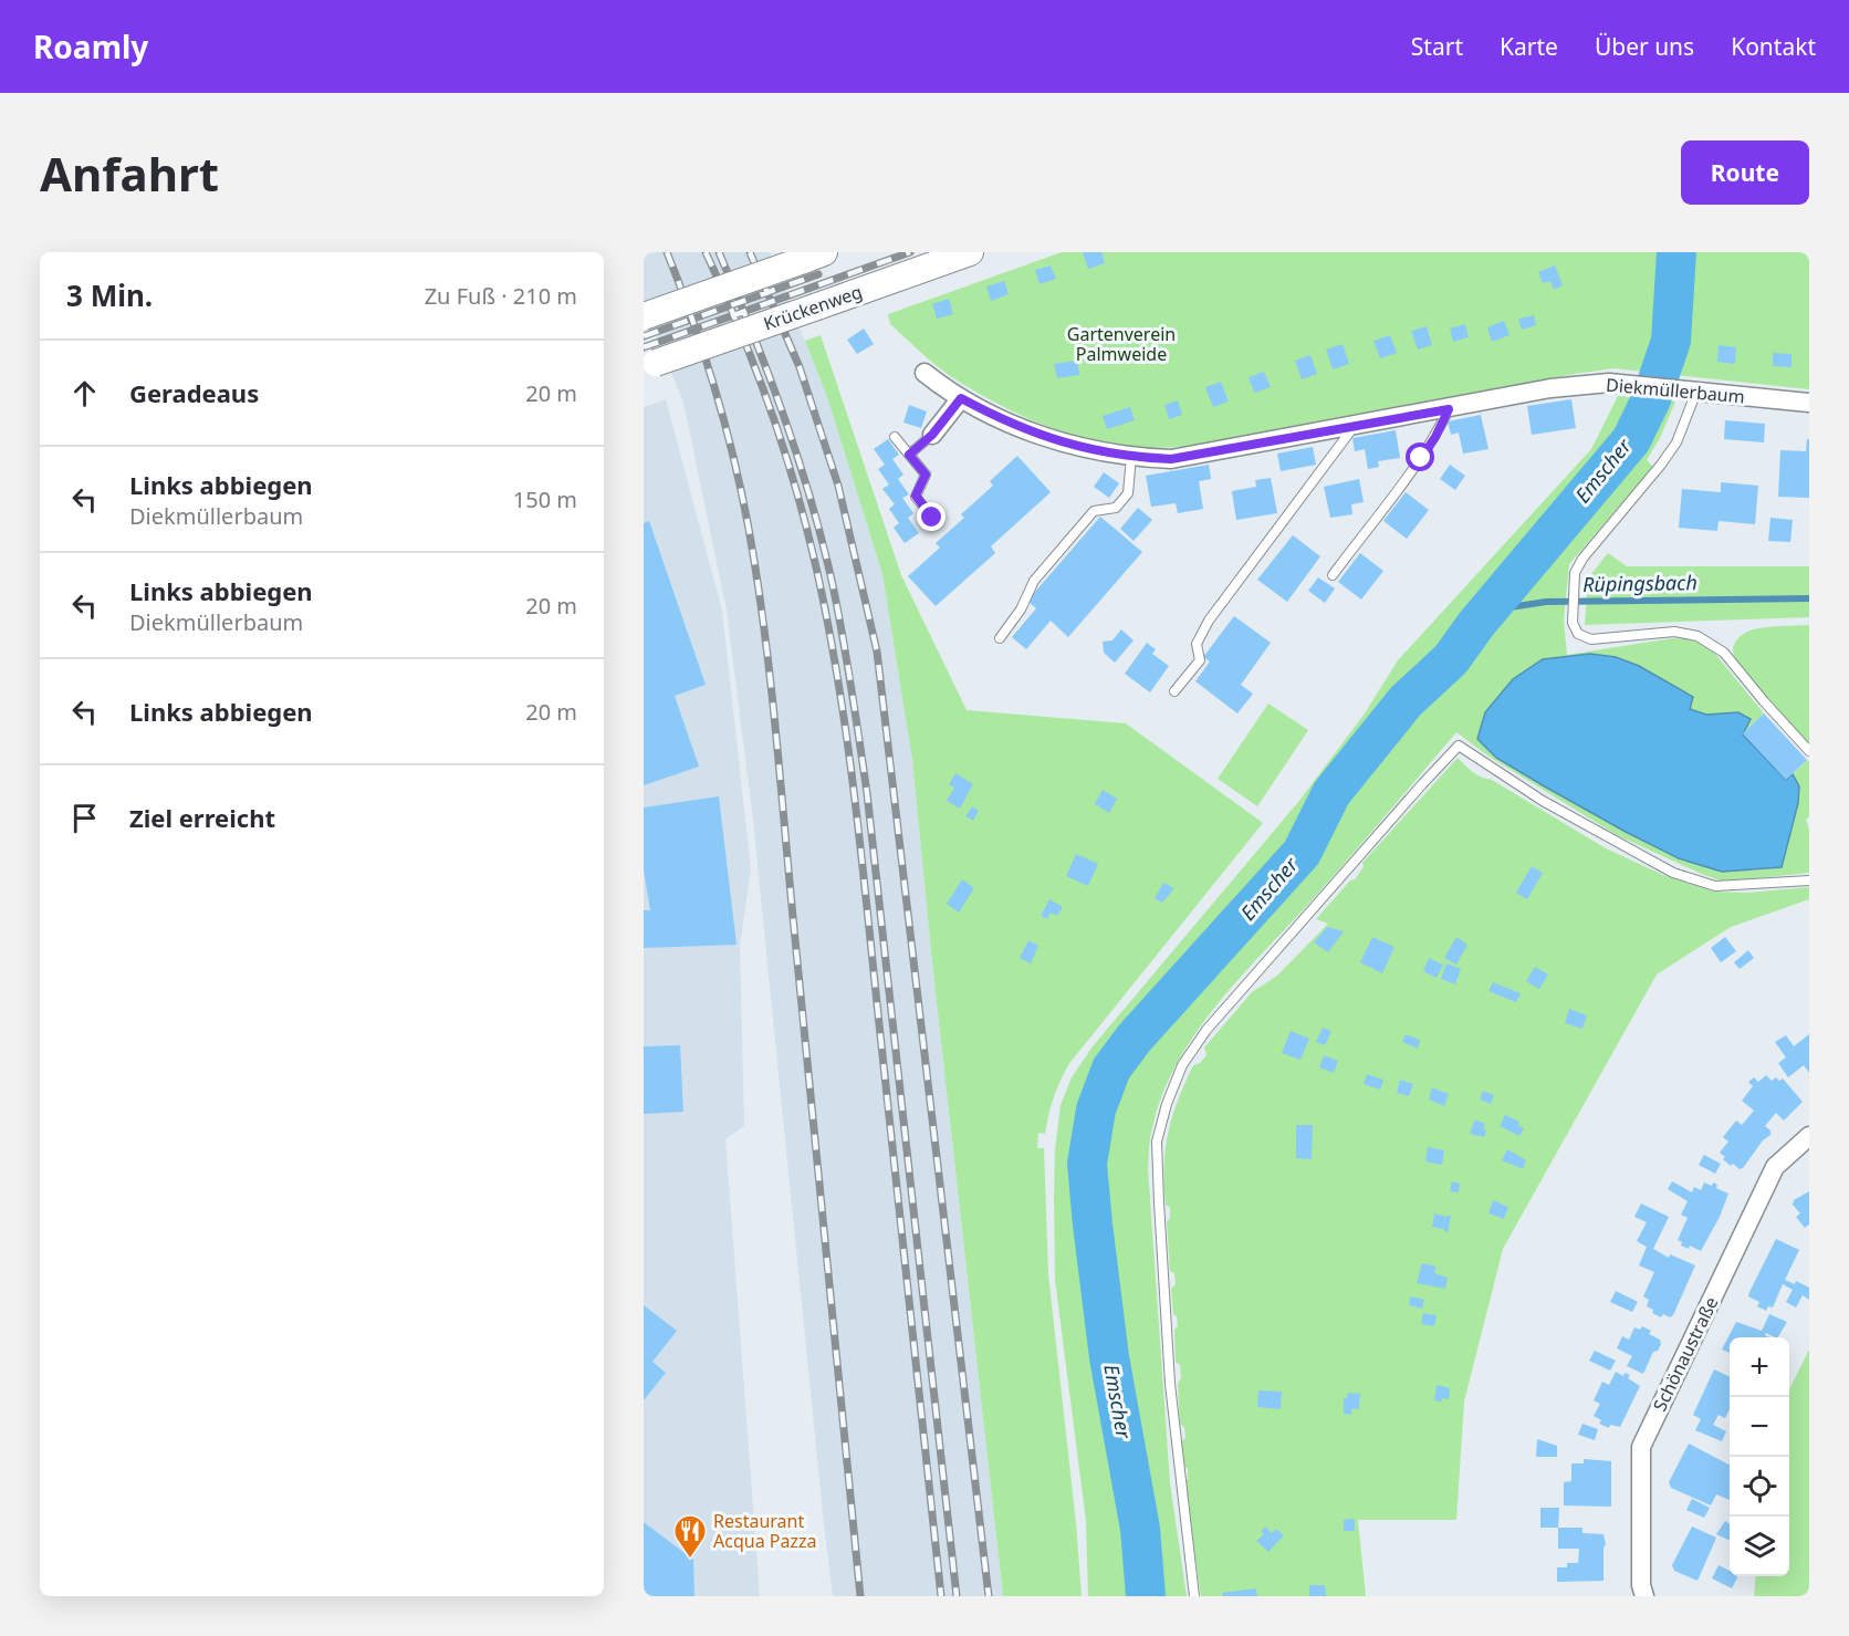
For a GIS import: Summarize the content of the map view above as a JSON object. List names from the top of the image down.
{
  "streets": {
    "main road": ["Krückenweg"],
    "street": ["Diekmüllerbaum", "Schönaustraße"]
  },
  "water": ["Emscher", "Rüpingsbach"],
  "parks": ["Gartenverein Palmweide"],
  "places": {
    "restaurant": ["Restaurant Acqua Pazza"]
  },
  "page": {
    "header": "Roamly",
    "nav": [
      "Start",
      "Karte",
      "Über uns",
      "Kontakt"
    ],
    "buttons": "Route",
    "title": "Anfahrt",
    "heading": ["3 Min.", "Zu Fuß · 210 m"],
    "list": [
      ["Geradeaus", "20 m"],
      ["Links abbiegen", "Diekmüllerbaum", "150 m"],
      ["Links abbiegen", "Diekmüllerbaum", "20 m"],
      ["Links abbiegen", "20 m"],
      "Ziel erreicht"
    ],
    "map_buttons": ["+", "−"]
  }
}
